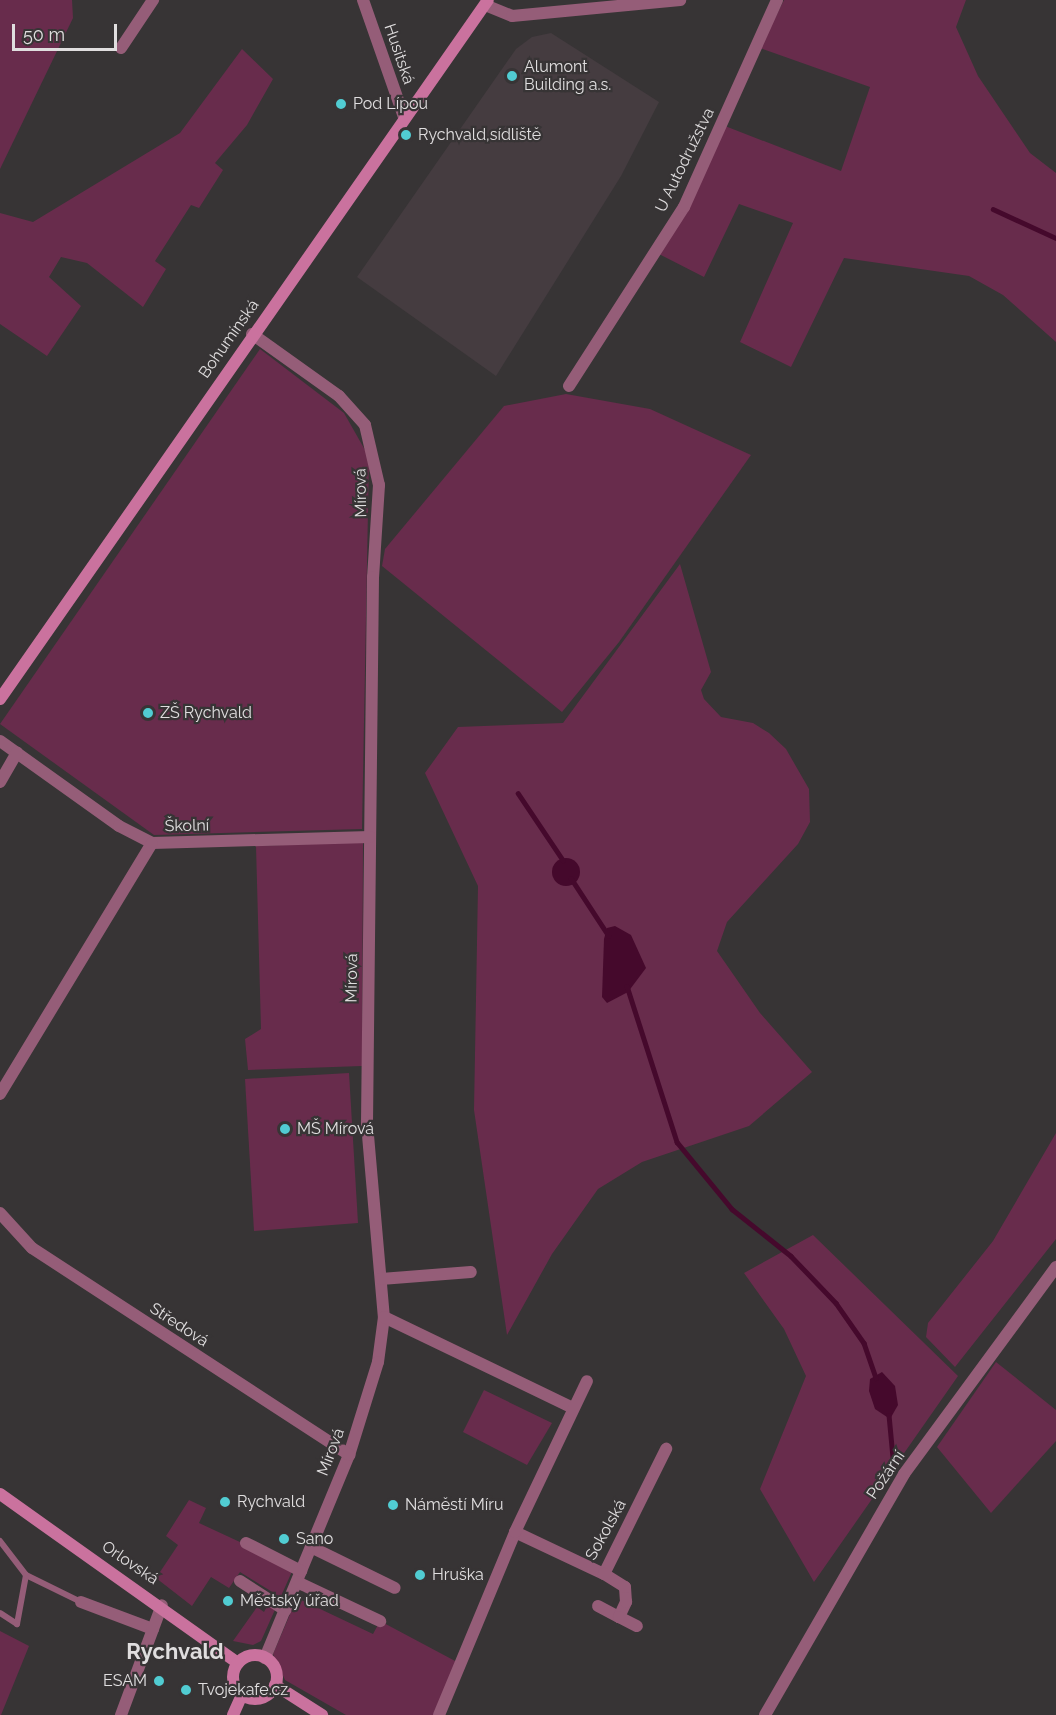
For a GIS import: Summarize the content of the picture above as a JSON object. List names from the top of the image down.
{
  "streets": {
    "main road": ["Bohumínská", "Orlovská"],
    "street": [
      "Husitská",
      "U Autodružstva",
      "Mírová",
      "Školní",
      "Středová",
      "Požární",
      "Sokolská"
    ]
  },
  "crossings": [
    ["Husitská", "Bohumínská"],
    ["Bohumínská", "Mírová"],
    ["Mírová", "Školní"],
    ["Mírová", "Středová"],
    ["Mírová", "Orlovská"]
  ],
  "districts": ["Rychvald"],
  "places": [
    "Alumont Building a.s.",
    "Pod Lípou",
    "Rychvald,sídliště",
    "ZŠ Rychvald",
    "MŠ Mírová",
    "Rychvald",
    "Náměstí Míru",
    "Sano",
    "Hruška",
    "Městský úřad",
    "ESAM",
    "Tvojekafe.cz"
  ],
  "scale_bar": "50 m"
}
